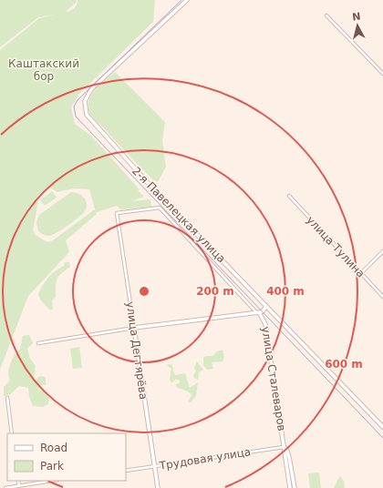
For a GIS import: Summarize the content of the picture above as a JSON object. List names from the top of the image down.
{
  "streets": {
    "main road": ["2-я Павелецкая улица", "улица Дегтярёва", "улица Сталеваров"],
    "street": ["улица Тулина", "Трудовая улица"]
  },
  "crossings": [
    ["улица Дегтярёва", "улица Сталеваров"],
    ["улица Дегтярёва", "Трудовая улица"],
    ["улица Сталеваров", "Трудовая улица"]
  ],
  "parks": ["Каштакский бор"],
  "legend": ["Road", "Park"],
  "north": "top",
  "rings": ["200 m", "400 m", "600 m"]
}
